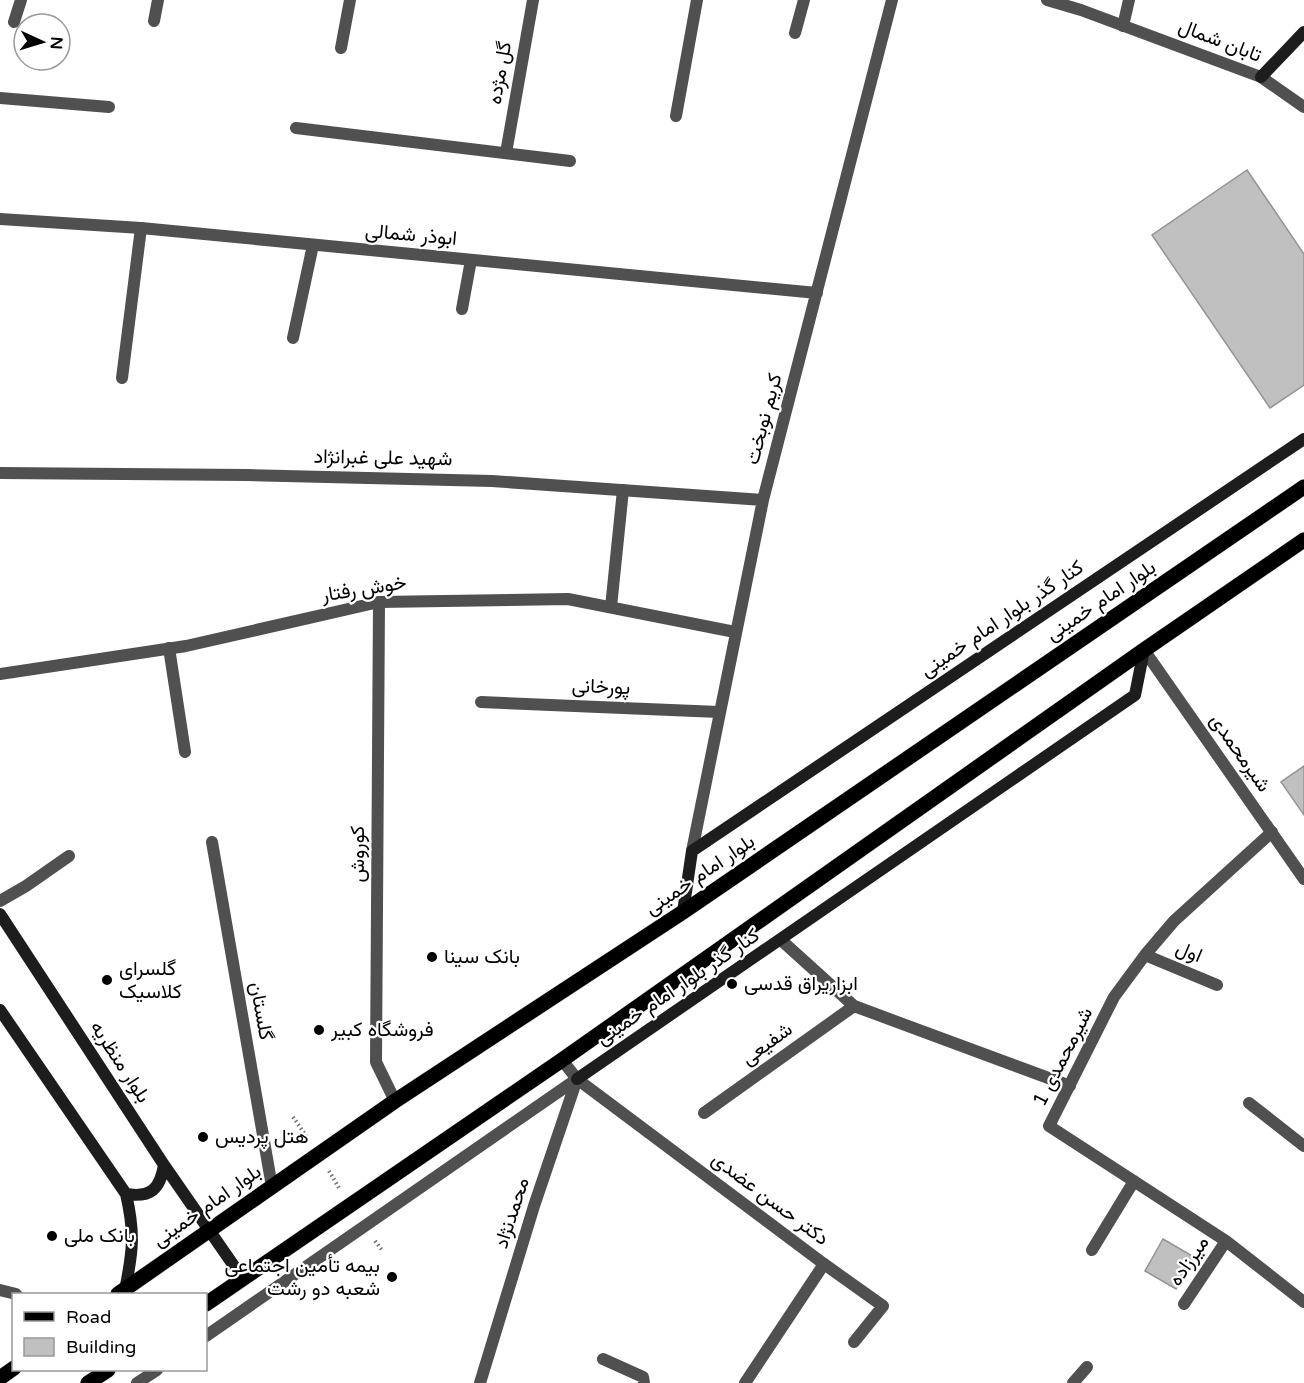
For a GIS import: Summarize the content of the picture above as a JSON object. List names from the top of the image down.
{
  "streets": {
    "main road": ["بلوار امام خمینی"],
    "street": [
      "تابان شمال",
      "گل مژده",
      "ابوذر شمالی",
      "کریم نوبخت",
      "شهید علی غبرانژاد",
      "خوش رفتار",
      "کنار گذر بلوار امام خمینی",
      "پورخانی",
      "شیرمحمدی",
      "کوروش",
      "اول",
      "گلستان",
      "شفیعی",
      "شیرمحمدی 1",
      "بلوار منظریه",
      "دکتر حسن عضدی",
      "محمدنژاد",
      "میرزاده"
    ]
  },
  "crossings": [
    ["ابوذر شمالی", "کریم نوبخت"],
    ["کریم نوبخت", "شهید علی غبرانژاد"],
    ["کریم نوبخت", "خوش رفتار"],
    ["کریم نوبخت", "کنار گذر بلوار امام خمینی"],
    ["کریم نوبخت", "پورخانی"],
    ["خوش رفتار", "کوروش"],
    ["بلوار امام خمینی", "کوروش"],
    ["بلوار امام خمینی", "گلستان"],
    ["بلوار امام خمینی", "بلوار منظریه"],
    ["کنار گذر بلوار امام خمینی", "شیرمحمدی"],
    ["کنار گذر بلوار امام خمینی", "دکتر حسن عضدی"],
    ["کنار گذر بلوار امام خمینی", "محمدنژاد"],
    ["شیرمحمدی", "شیرمحمدی 1"],
    ["اول", "شیرمحمدی 1"],
    ["شیرمحمدی 1", "میرزاده"],
    ["دکتر حسن عضدی", "محمدنژاد"]
  ],
  "places": [
    "بانک سینا",
    "گلسرای کلاسیک",
    "ابزاریراق قدسی",
    "فروشگاه کبیر",
    "هتل پرديس",
    "بانک ملی",
    "بیمه تأمین اجتماعی شعبه دو رشت"
  ],
  "legend": ["Road", "Building"],
  "north": "right"
}
